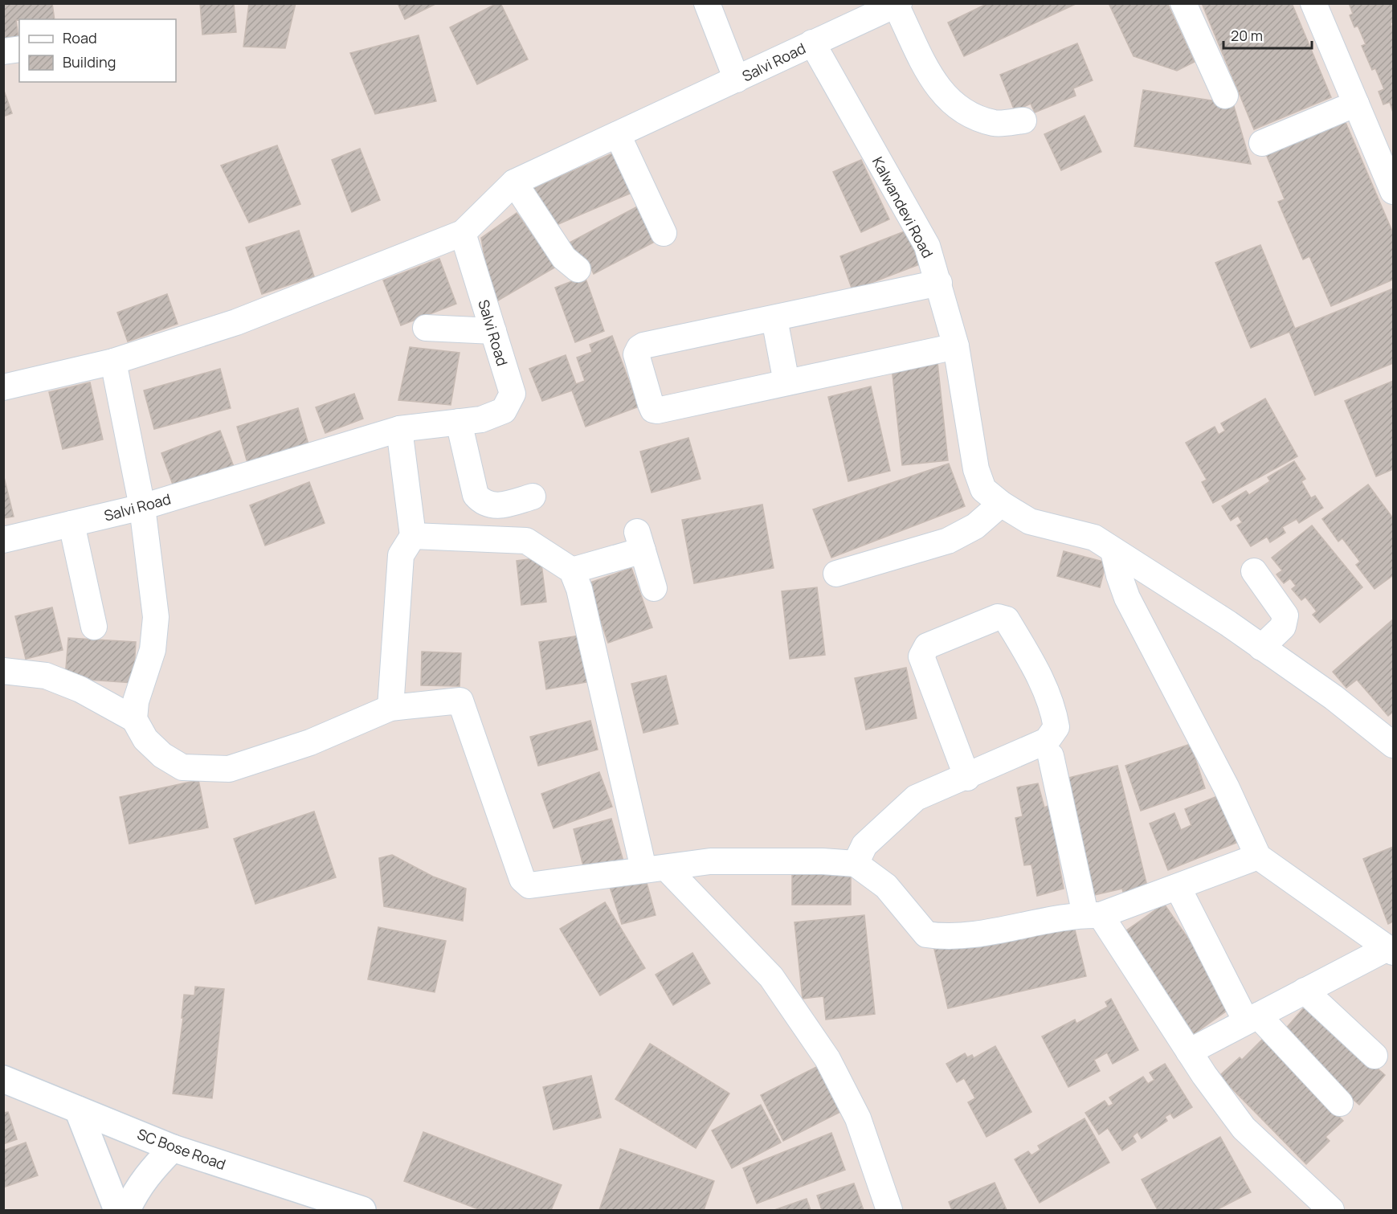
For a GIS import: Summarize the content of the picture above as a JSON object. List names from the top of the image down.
{
  "streets": {
    "street": ["Salvi Road", "Kalwandevi Road", "SC Bose Road"]
  },
  "crossings": [
    ["Salvi Road", "Kalwandevi Road"]
  ],
  "legend": ["Road", "Building"],
  "scale_bar": "20 m"
}
